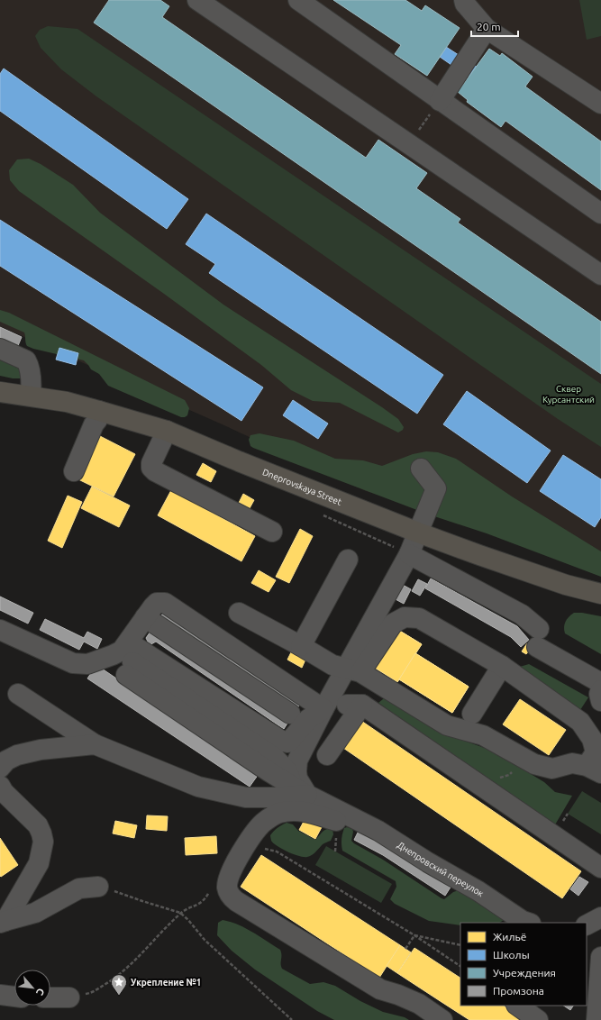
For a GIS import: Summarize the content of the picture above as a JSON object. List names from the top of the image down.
{
  "streets": {
    "main road": ["Dneprovskaya Street"],
    "street": ["Днепровский переулок"]
  },
  "parks": ["Сквер Курсантский"],
  "places": {
    "place": ["Укрепление №1"]
  },
  "legend": [
    "Жильё",
    "Школы",
    "Учреждения",
    "Промзона"
  ],
  "scale_bar": "20 m",
  "north": "bottom right"
}
